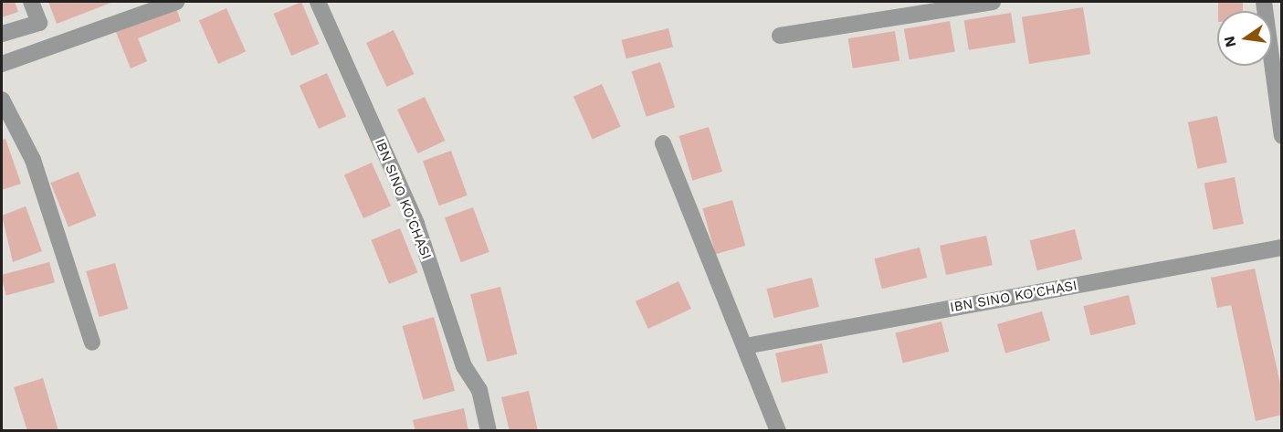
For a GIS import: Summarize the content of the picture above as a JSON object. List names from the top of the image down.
{
  "streets": {
    "street": ["IBN SINO KO'CHASI"]
  },
  "north": "left"
}
